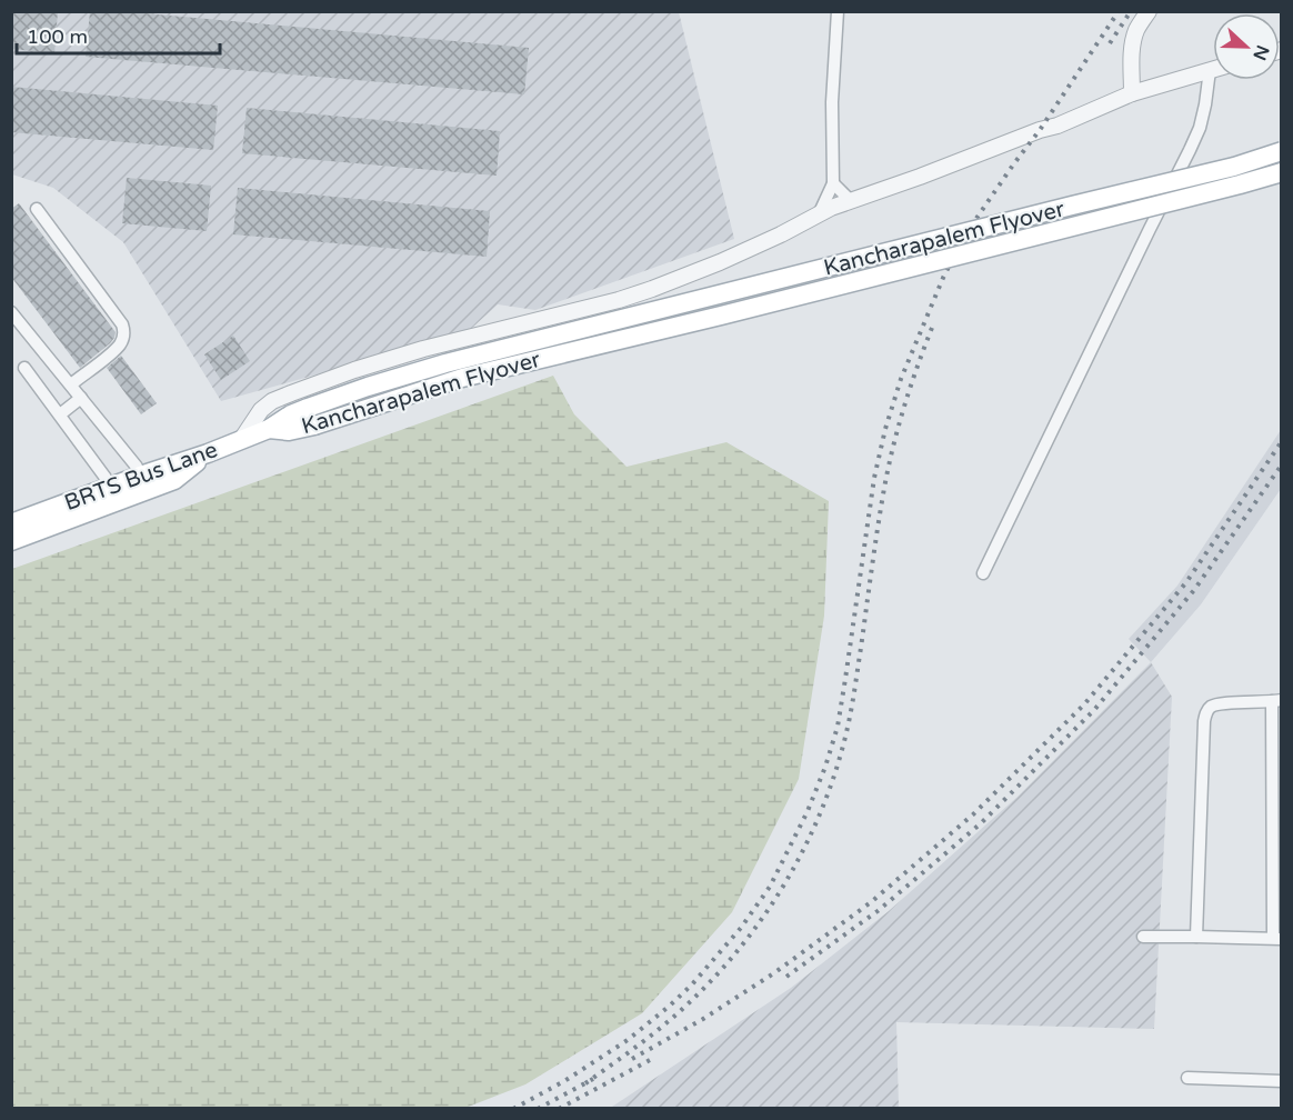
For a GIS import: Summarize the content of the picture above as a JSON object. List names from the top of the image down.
{
  "streets": {
    "main road": ["Kancharapalem Flyover", "BRTS Bus Lane"]
  },
  "crossings": [
    ["Kancharapalem Flyover", "BRTS Bus Lane"]
  ],
  "scale_bar": "100 m",
  "north": "right"
}
